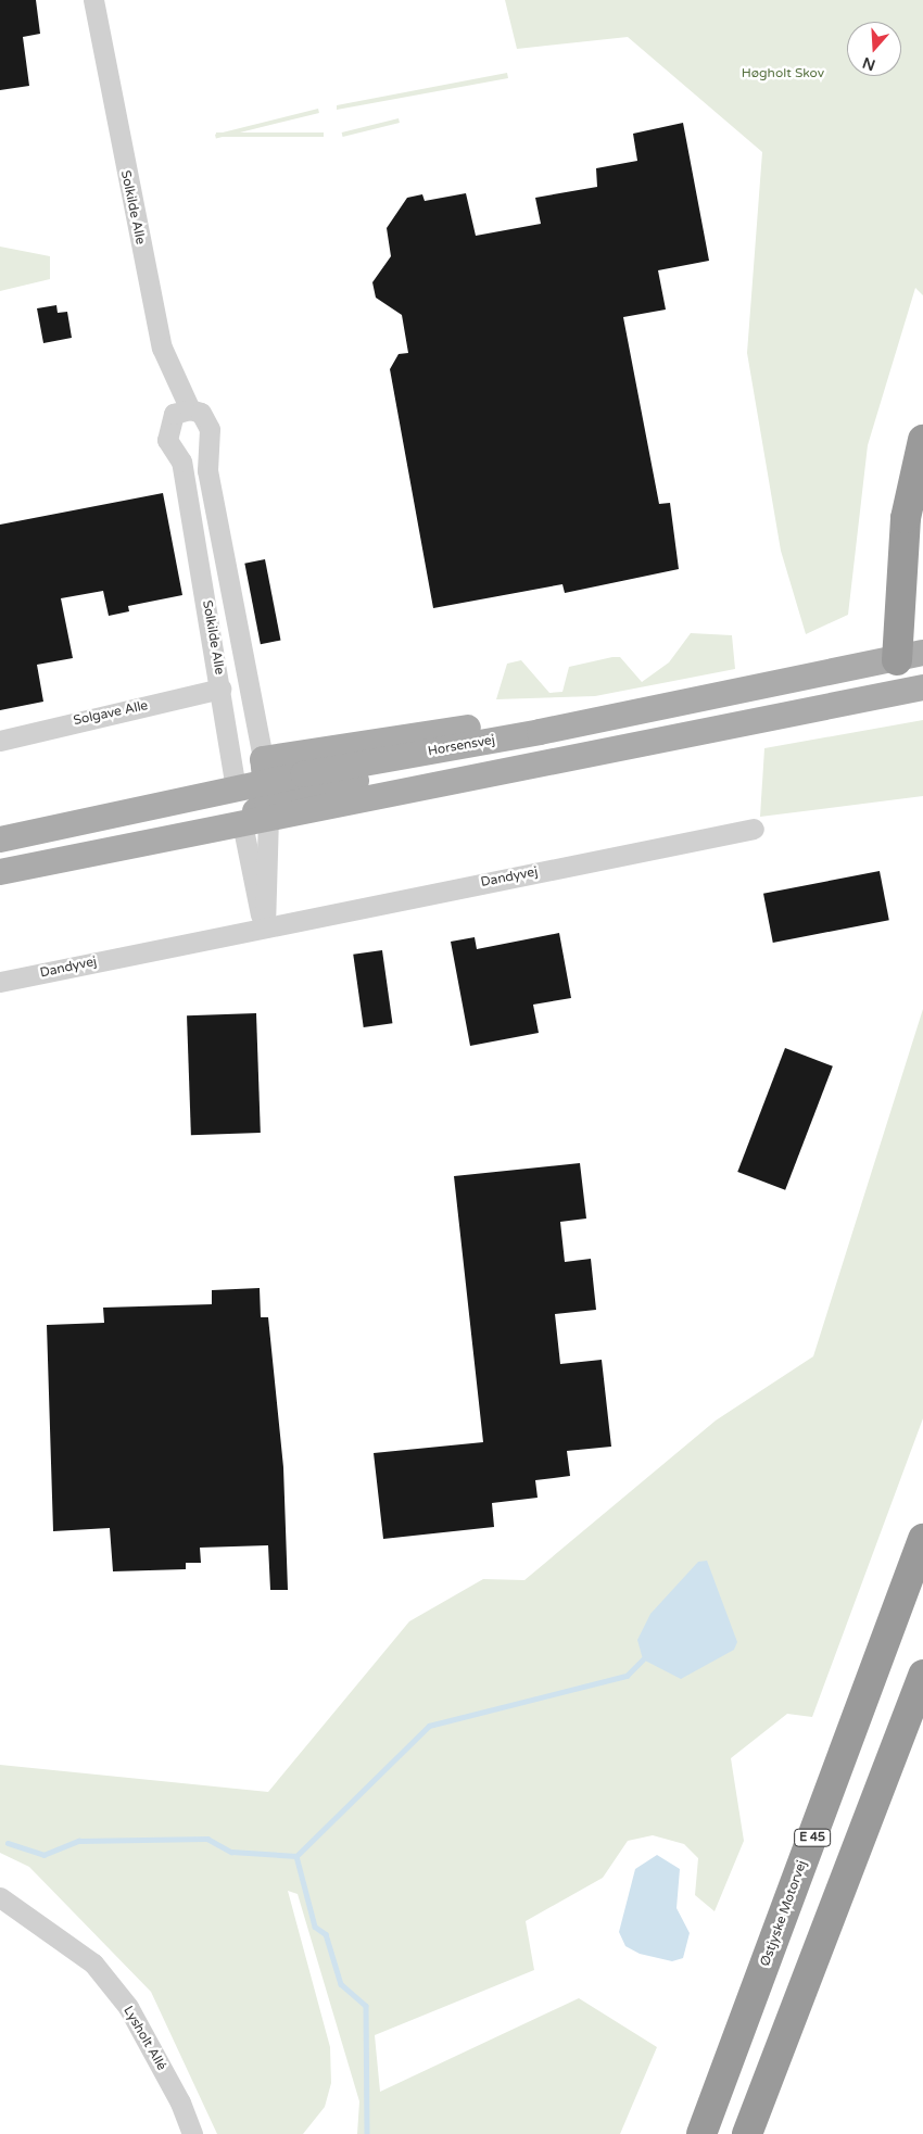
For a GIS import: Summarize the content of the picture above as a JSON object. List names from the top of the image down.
{
  "streets": {
    "highway": ["E 45", "Østjyske Motorvej"],
    "main road": ["Horsensvej"],
    "street": [
      "Solkilde Alle",
      "Solgave Alle",
      "Dandyvej",
      "Lysholt Allé"
    ]
  },
  "crossings": [
    ["Solkilde Alle", "Solgave Alle"],
    ["Solkilde Alle", "Horsensvej"]
  ],
  "parks": ["Høgholt Skov"],
  "north": "bottom"
}
